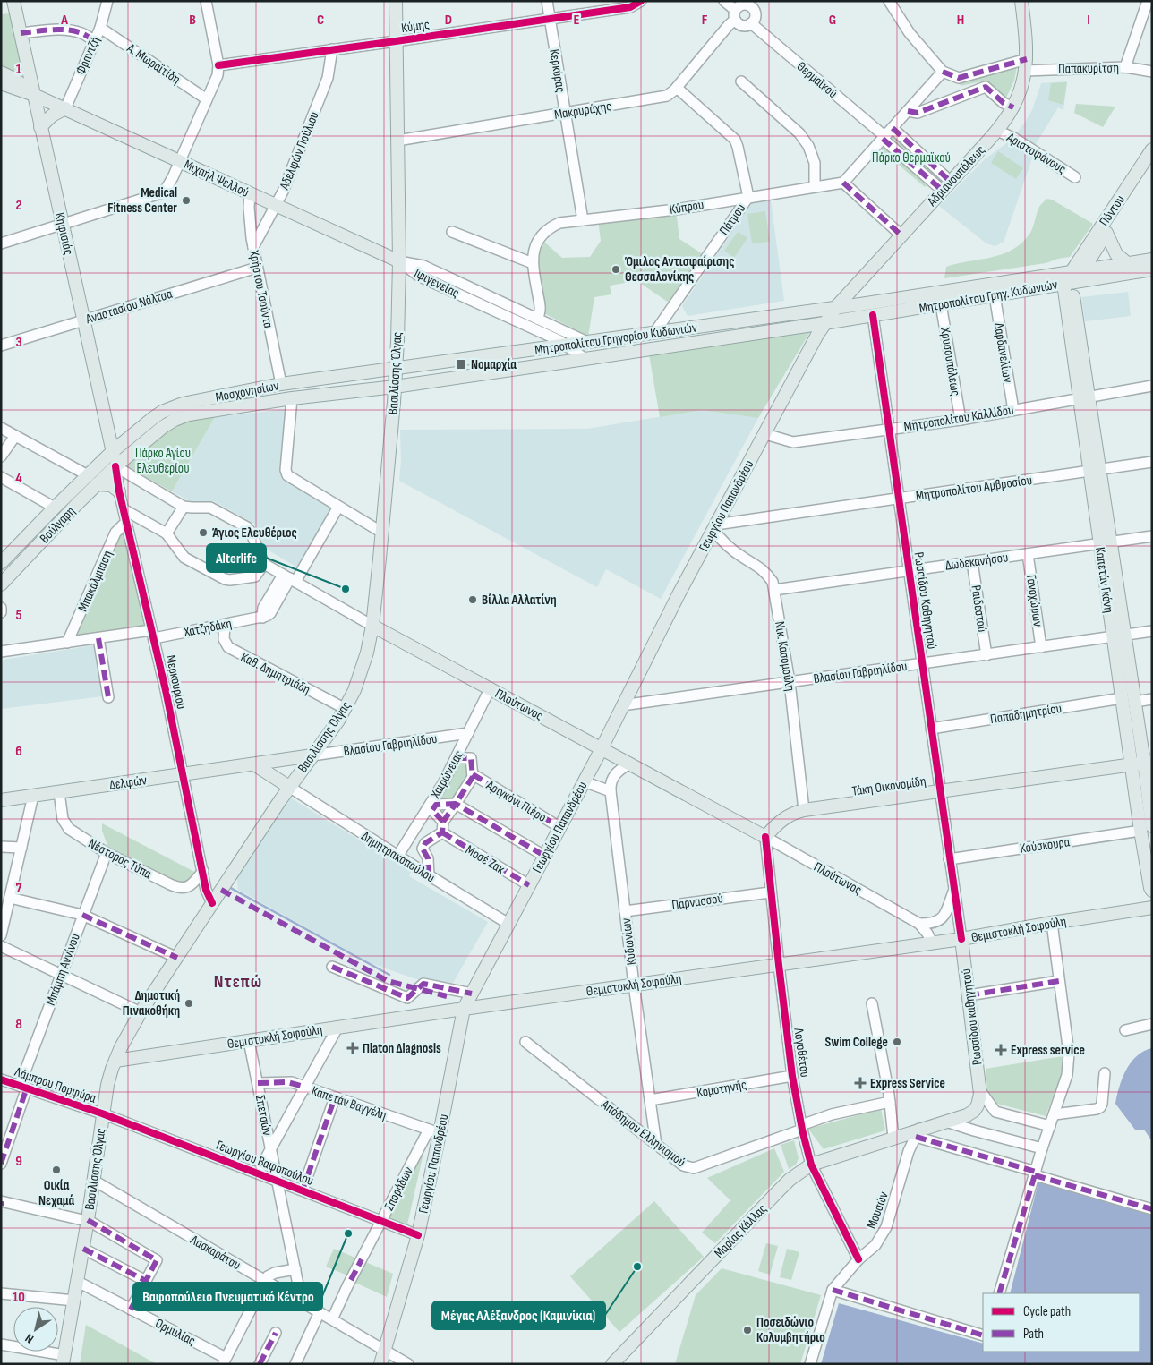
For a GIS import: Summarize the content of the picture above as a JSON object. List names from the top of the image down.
{
  "streets": {
    "main road": [
      "Αδριανουπόλεως",
      "Μιχαήλ Ψελλού",
      "Πόντου",
      "Κηφισιάς",
      "Μητροπολίτου Γρηγ. Κυδωνιών",
      "Μητροπολίτου Γρηγορίου Κυδωνιών",
      "Βασιλίσσης Όλγας",
      "Μοσχονησίων",
      "Γεωργίου Παπανδρέου",
      "Βούλγαρη",
      "Καπετάν Γκόνη",
      "Πλούτωνος",
      "Δελφών",
      "Τάκη Οικονομίδη",
      "Θεμιστοκλή Σοφούλη",
      "Ρωσσίδου καθηγητού",
      "Μαρίας Κάλλας"
    ],
    "street": [
      "Κύμης",
      "Φραντζή",
      "Α. Μωραϊτίδη",
      "Παπακυρίτση",
      "Κερκύρας",
      "Θερμαϊκού",
      "Μακρυράχης",
      "Αδελφών Πούλιου",
      "Αριστοφάνους",
      "Κύπρου",
      "Πάτμου",
      "Ιφιγενείας",
      "Χρήστου Τσούντα",
      "Αναστασίου Νάλτσα",
      "Δαρδανελίων",
      "Χρυσουπόλεως",
      "Μητροπολίτου Καλλίδου",
      "Μητροπολίτου Αμβροσίου",
      "Δωδεκανήσου",
      "Μπακάλμπαση",
      "Ρωσσίδου Καθηγητού",
      "Γανοχώρων",
      "Ραιδεστού",
      "Χατζηδάκη",
      "Νικ. Κασομούλη",
      "Βλασίου Γαβριηλίδου",
      "Καθ. Δημητριάδη",
      "Μερκουρίου",
      "Παπαδημητρίου",
      "Χαιρώνειας",
      "Αριγκόνι Πιέρο",
      "Κούσκουρα",
      "Δημητρακοπούλου",
      "Νέστορος Τύπα",
      "Μοσέ Ζακ",
      "Παρνασσού",
      "Κυδωνίων",
      "Μπάμπη Αννίνου",
      "Λογοθέτου",
      "Λάμπρου Πορφύρα",
      "Κομοτηνής",
      "Καπετάν Βαγγέλη",
      "Σπετσών",
      "Απόδημου Ελληνισμού",
      "Γεωργίου Βαφοπούλου",
      "Σποράδων",
      "Μουσών",
      "Λασκαράτου",
      "Ορμυλίας"
    ]
  },
  "crossings": [
    ["Κύμης", "Κερκύρας"],
    ["Κύμης", "Αδελφών Πούλιου"],
    ["Κύμης", "Βασιλίσσης Όλγας"],
    ["Φραντζή", "Α. Μωραϊτίδη"],
    ["Φραντζή", "Μιχαήλ Ψελλού"],
    ["Παπακυρίτση", "Αδριανουπόλεως"],
    ["Κερκύρας", "Μακρυράχης"],
    ["Κερκύρας", "Κύπρου"],
    ["Θερμαϊκού", "Μακρυράχης"],
    ["Θερμαϊκού", "Αδριανουπόλεως"],
    ["Μακρυράχης", "Πάτμου"],
    ["Μακρυράχης", "Βασιλίσσης Όλγας"],
    ["Αδελφών Πούλιου", "Μιχαήλ Ψελλού"],
    ["Αδελφών Πούλιου", "Χρήστου Τσούντα"],
    ["Αριστοφάνους", "Αδριανουπόλεως"],
    ["Αδριανουπόλεως", "Μητροπολίτου Γρηγ. Κυδωνιών"],
    ["Αδριανουπόλεως", "Μητροπολίτου Γρηγορίου Κυδωνιών"],
    ["Αδριανουπόλεως", "Γεωργίου Παπανδρέου"],
    ["Μιχαήλ Ψελλού", "Κηφισιάς"],
    ["Μιχαήλ Ψελλού", "Ιφιγενείας"],
    ["Μιχαήλ Ψελλού", "Χρήστου Τσούντα"],
    ["Μιχαήλ Ψελλού", "Βασιλίσσης Όλγας"],
    ["Κύπρου", "Πάτμου"],
    ["Κύπρου", "Ιφιγενείας"],
    ["Πόντου", "Μητροπολίτου Γρηγ. Κυδωνιών"],
    ["Πόντου", "Καπετάν Γκόνη"],
    ["Πάτμου", "Μητροπολίτου Γρηγορίου Κυδωνιών"],
    ["Κηφισιάς", "Αναστασίου Νάλτσα"],
    ["Κηφισιάς", "Μοσχονησίων"],
    ["Κηφισιάς", "Βούλγαρη"],
    ["Κηφισιάς", "Μερκουρίου"],
    ["Ιφιγενείας", "Μητροπολίτου Γρηγορίου Κυδωνιών"],
    ["Ιφιγενείας", "Βασιλίσσης Όλγας"],
    ["Χρήστου Τσούντα", "Αναστασίου Νάλτσα"],
    ["Χρήστου Τσούντα", "Μοσχονησίων"],
    ["Μητροπολίτου Γρηγ. Κυδωνιών", "Μητροπολίτου Γρηγορίου Κυδωνιών"],
    ["Μητροπολίτου Γρηγ. Κυδωνιών", "Δαρδανελίων"],
    ["Μητροπολίτου Γρηγ. Κυδωνιών", "Χρυσουπόλεως"],
    ["Μητροπολίτου Γρηγ. Κυδωνιών", "Γεωργίου Παπανδρέου"],
    ["Μητροπολίτου Γρηγ. Κυδωνιών", "Καπετάν Γκόνη"],
    ["Μητροπολίτου Γρηγ. Κυδωνιών", "Ρωσσίδου Καθηγητού"],
    ["Μητροπολίτου Γρηγορίου Κυδωνιών", "Βασιλίσσης Όλγας"],
    ["Μητροπολίτου Γρηγορίου Κυδωνιών", "Μοσχονησίων"],
    ["Μητροπολίτου Γρηγορίου Κυδωνιών", "Γεωργίου Παπανδρέου"],
    ["Δαρδανελίων", "Μητροπολίτου Καλλίδου"],
    ["Χρυσουπόλεως", "Μητροπολίτου Καλλίδου"],
    ["Βασιλίσσης Όλγας", "Μοσχονησίων"],
    ["Βασιλίσσης Όλγας", "Βλασίου Γαβριηλίδου"],
    ["Βασιλίσσης Όλγας", "Καθ. Δημητριάδη"],
    ["Βασιλίσσης Όλγας", "Μερκουρίου"],
    ["Βασιλίσσης Όλγας", "Πλούτωνος"],
    ["Βασιλίσσης Όλγας", "Δελφών"],
    ["Βασιλίσσης Όλγας", "Δημητρακοπούλου"],
    ["Βασιλίσσης Όλγας", "Θεμιστοκλή Σοφούλη"],
    ["Βασιλίσσης Όλγας", "Λάμπρου Πορφύρα"],
    ["Βασιλίσσης Όλγας", "Γεωργίου Βαφοπούλου"],
    ["Βασιλίσσης Όλγας", "Λασκαράτου"],
    ["Βασιλίσσης Όλγας", "Ορμυλίας"],
    ["Μοσχονησίων", "Βούλγαρη"],
    ["Μοσχονησίων", "Μερκουρίου"],
    ["Μητροπολίτου Καλλίδου", "Γεωργίου Παπανδρέου"],
    ["Μητροπολίτου Καλλίδου", "Καπετάν Γκόνη"],
    ["Μητροπολίτου Καλλίδου", "Ρωσσίδου Καθηγητού"],
    ["Μητροπολίτου Αμβροσίου", "Γεωργίου Παπανδρέου"],
    ["Μητροπολίτου Αμβροσίου", "Καπετάν Γκόνη"],
    ["Μητροπολίτου Αμβροσίου", "Ρωσσίδου Καθηγητού"],
    ["Μητροπολίτου Αμβροσίου", "Νικ. Κασομούλη"],
    ["Γεωργίου Παπανδρέου", "Νικ. Κασομούλη"],
    ["Γεωργίου Παπανδρέου", "Βλασίου Γαβριηλίδου"],
    ["Γεωργίου Παπανδρέου", "Πλούτωνος"],
    ["Γεωργίου Παπανδρέου", "Αριγκόνι Πιέρο"],
    ["Γεωργίου Παπανδρέου", "Δημητρακοπούλου"],
    ["Γεωργίου Παπανδρέου", "Μοσέ Ζακ"],
    ["Γεωργίου Παπανδρέου", "Θεμιστοκλή Σοφούλη"],
    ["Γεωργίου Παπανδρέου", "Καπετάν Βαγγέλη"],
    ["Γεωργίου Παπανδρέου", "Γεωργίου Βαφοπούλου"],
    ["Γεωργίου Παπανδρέου", "Σποράδων"],
    ["Γεωργίου Παπανδρέου", "Λασκαράτου"],
    ["Βούλγαρη", "Μερκουρίου"],
    ["Δωδεκανήσου", "Καπετάν Γκόνη"],
    ["Δωδεκανήσου", "Ρωσσίδου Καθηγητού"],
    ["Δωδεκανήσου", "Γανοχώρων"],
    ["Δωδεκανήσου", "Ραιδεστού"],
    ["Δωδεκανήσου", "Νικ. Κασομούλη"],
    ["Καπετάν Γκόνη", "Βλασίου Γαβριηλίδου"],
    ["Καπετάν Γκόνη", "Παπαδημητρίου"],
    ["Καπετάν Γκόνη", "Τάκη Οικονομίδη"],
    ["Καπετάν Γκόνη", "Κούσκουρα"],
    ["Μπακάλμπαση", "Χατζηδάκη"],
    ["Μπακάλμπαση", "Μερκουρίου"],
    ["Ρωσσίδου Καθηγητού", "Βλασίου Γαβριηλίδου"],
    ["Ρωσσίδου Καθηγητού", "Παπαδημητρίου"],
    ["Ρωσσίδου Καθηγητού", "Τάκη Οικονομίδη"],
    ["Ρωσσίδου Καθηγητού", "Κούσκουρα"],
    ["Ρωσσίδου Καθηγητού", "Θεμιστοκλή Σοφούλη"],
    ["Ρωσσίδου Καθηγητού", "Ρωσσίδου καθηγητού"],
    ["Γανοχώρων", "Βλασίου Γαβριηλίδου"],
    ["Ραιδεστού", "Βλασίου Γαβριηλίδου"],
    ["Χατζηδάκη", "Καθ. Δημητριάδη"],
    ["Χατζηδάκη", "Μερκουρίου"],
    ["Χατζηδάκη", "Πλούτωνος"],
    ["Νικ. Κασομούλη", "Βλασίου Γαβριηλίδου"],
    ["Νικ. Κασομούλη", "Τάκη Οικονομίδη"],
    ["Βλασίου Γαβριηλίδου", "Χαιρώνειας"],
    ["Βλασίου Γαβριηλίδου", "Δελφών"],
    ["Μερκουρίου", "Δελφών"],
    ["Μερκουρίου", "Νέστορος Τύπα"],
    ["Πλούτωνος", "Χαιρώνειας"],
    ["Πλούτωνος", "Τάκη Οικονομίδη"],
    ["Πλούτωνος", "Θεμιστοκλή Σοφούλη"],
    ["Πλούτωνος", "Κυδωνίων"],
    ["Πλούτωνος", "Λογοθέτου"],
    ["Χαιρώνειας", "Δημητρακοπούλου"],
    ["Δελφών", "Νέστορος Τύπα"],
    ["Τάκη Οικονομίδη", "Λογοθέτου"],
    ["Νέστορος Τύπα", "Μπάμπη Αννίνου"],
    ["Παρνασσού", "Κυδωνίων"],
    ["Παρνασσού", "Λογοθέτου"],
    ["Θεμιστοκλή Σοφούλη", "Κυδωνίων"],
    ["Θεμιστοκλή Σοφούλη", "Ρωσσίδου καθηγητού"],
    ["Θεμιστοκλή Σοφούλη", "Λογοθέτου"],
    ["Θεμιστοκλή Σοφούλη", "Σπετσών"],
    ["Κυδωνίων", "Κομοτηνής"],
    ["Κυδωνίων", "Απόδημου Ελληνισμού"],
    ["Μπάμπη Αννίνου", "Λάμπρου Πορφύρα"],
    ["Ρωσσίδου καθηγητού", "Μαρίας Κάλλας"],
    ["Λογοθέτου", "Κομοτηνής"],
    ["Λογοθέτου", "Απόδημου Ελληνισμού"],
    ["Λογοθέτου", "Μουσών"],
    ["Λογοθέτου", "Μαρίας Κάλλας"],
    ["Λάμπρου Πορφύρα", "Γεωργίου Βαφοπούλου"],
    ["Καπετάν Βαγγέλη", "Σπετσών"],
    ["Καπετάν Βαγγέλη", "Σποράδων"],
    ["Σπετσών", "Γεωργίου Βαφοπούλου"],
    ["Σπετσών", "Λασκαράτου"],
    ["Γεωργίου Βαφοπούλου", "Σποράδων"],
    ["Σποράδων", "Λασκαράτου"],
    ["Μουσών", "Μαρίας Κάλλας"]
  ],
  "districts": ["Ντεπώ"],
  "parks": ["Πάρκο Θερμαϊκού", "Πάρκο Αγίου Ελευθερίου"],
  "places": {
    "other": [
      "Medical Fitness Center",
      "Όμιλος Αντισφαίρισης Θεσσαλονίκης",
      "Άγιος Ελευθέριος",
      "Alterlife",
      "Βίλλα Αλλατίνη",
      "Δημοτική Πινακοθήκη",
      "Swim College",
      "Οικία Νεχαμά",
      "Βαφοπούλειο Πνευματικό Κέντρο",
      "Μέγας Αλέξανδρος (Καμινίκια)",
      "Ποσειδώνιο Κολυμβητήριο"
    ],
    "transit": ["Νομαρχία"],
    "health": ["Πlaton Δiagnosis", "Express service", "Express Service"]
  },
  "legend": ["Cycle path", "Path"],
  "north": "bottom left",
  "grid": {
    "columns": [
      "A",
      "B",
      "C",
      "D",
      "E",
      "F",
      "G",
      "H",
      "I"
    ],
    "rows": [
      "1",
      "2",
      "3",
      "4",
      "5",
      "6",
      "7",
      "8",
      "9",
      "10"
    ]
  }
}
